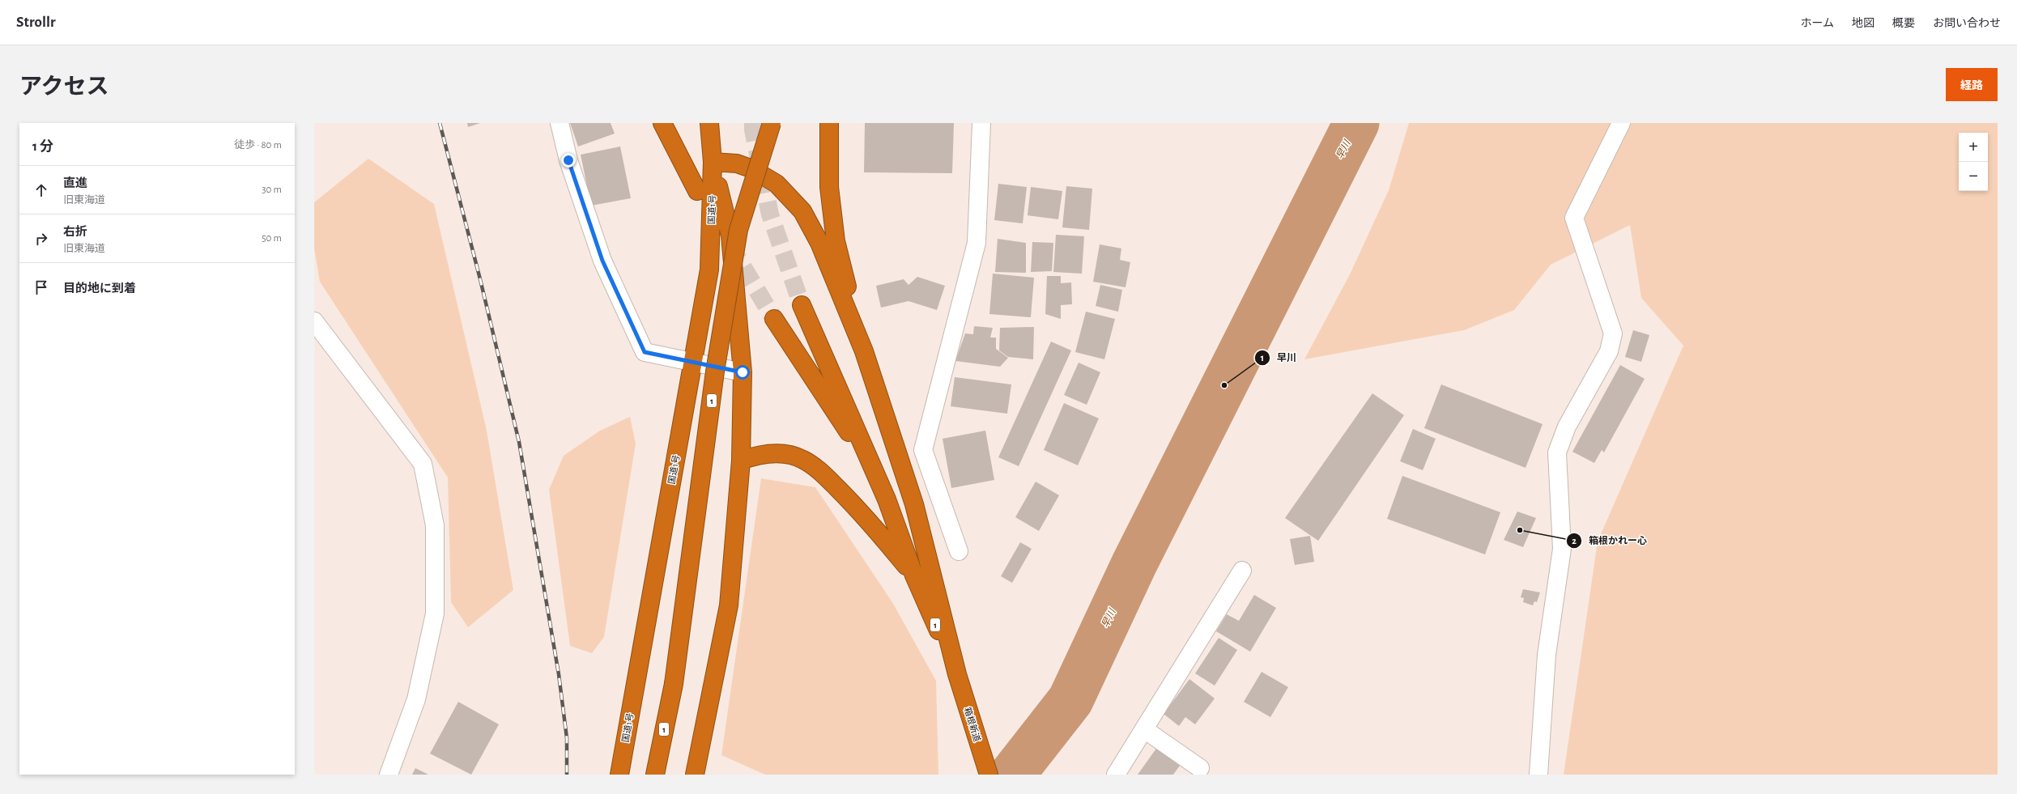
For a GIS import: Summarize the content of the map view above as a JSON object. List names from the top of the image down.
{
  "streets": {
    "highway": ["国道1号", "1", "箱根新道"]
  },
  "crossings": [
    ["国道1号", "1"],
    ["1", "箱根新道"]
  ],
  "water": ["早川"],
  "places": ["早川", "箱根かれー心"],
  "page": {
    "header": "Strollr",
    "nav": [
      "ホーム",
      "地図",
      "概要",
      "お問い合わせ"
    ],
    "title": "アクセス",
    "buttons": "経路",
    "heading": ["1 分", "徒歩 · 80 m"],
    "map_buttons": ["+", "−"],
    "list": [
      ["直進", "旧東海道", "30 m"],
      ["右折", "旧東海道", "50 m"],
      "目的地に到着"
    ]
  }
}
